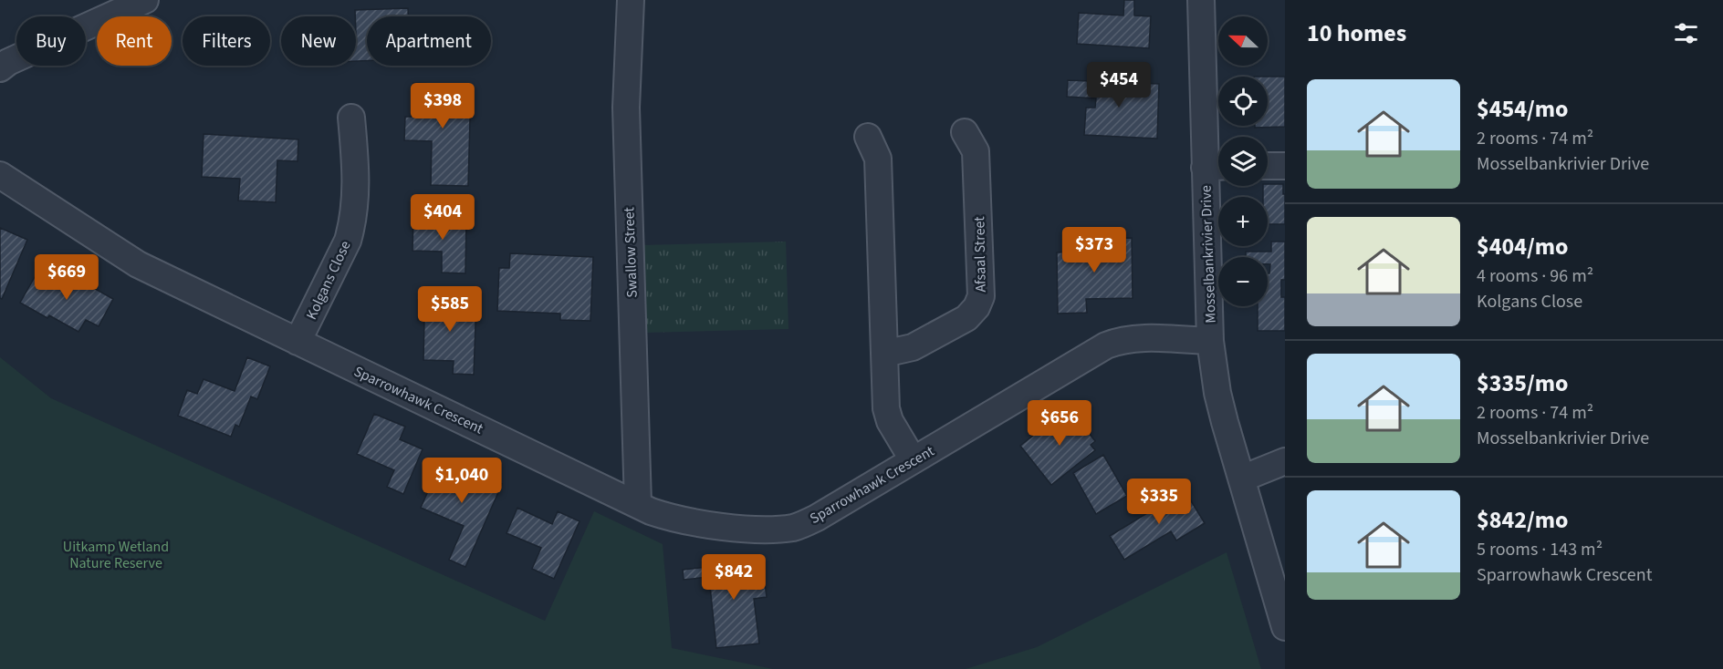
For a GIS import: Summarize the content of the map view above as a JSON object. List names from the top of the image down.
{
  "streets": {
    "street": [
      "Swallow Street",
      "Afsaal Street",
      "Mosselbankrivier Drive",
      "Kolgans Close",
      "Sparrowhawk Crescent"
    ]
  },
  "crossings": [
    ["Swallow Street", "Sparrowhawk Crescent"],
    ["Mosselbankrivier Drive", "Sparrowhawk Crescent"],
    ["Kolgans Close", "Sparrowhawk Crescent"]
  ],
  "parks": ["Uitkamp Wetland Nature Reserve"],
  "north": "left",
  "page": {
    "heading": "10 homes",
    "map_buttons": ["+", "−"],
    "chip": [
      "Buy",
      "Rent",
      "Filters",
      "New",
      "Apartment"
    ],
    "price": [
      "$454",
      "$398",
      "$404",
      "$373",
      "$669",
      "$585",
      "$656",
      "$1,040",
      "$335",
      "$842"
    ],
    "list": [
      {
        "name": "$454/mo",
        "note": "2 rooms · 74 m² · Mosselbankrivier Drive"
      },
      {
        "name": "$404/mo",
        "note": "4 rooms · 96 m² · Kolgans Close"
      },
      {
        "name": "$335/mo",
        "note": "2 rooms · 74 m² · Mosselbankrivier Drive"
      },
      {
        "name": "$842/mo",
        "note": "5 rooms · 143 m² · Sparrowhawk Crescent"
      }
    ]
  }
}
